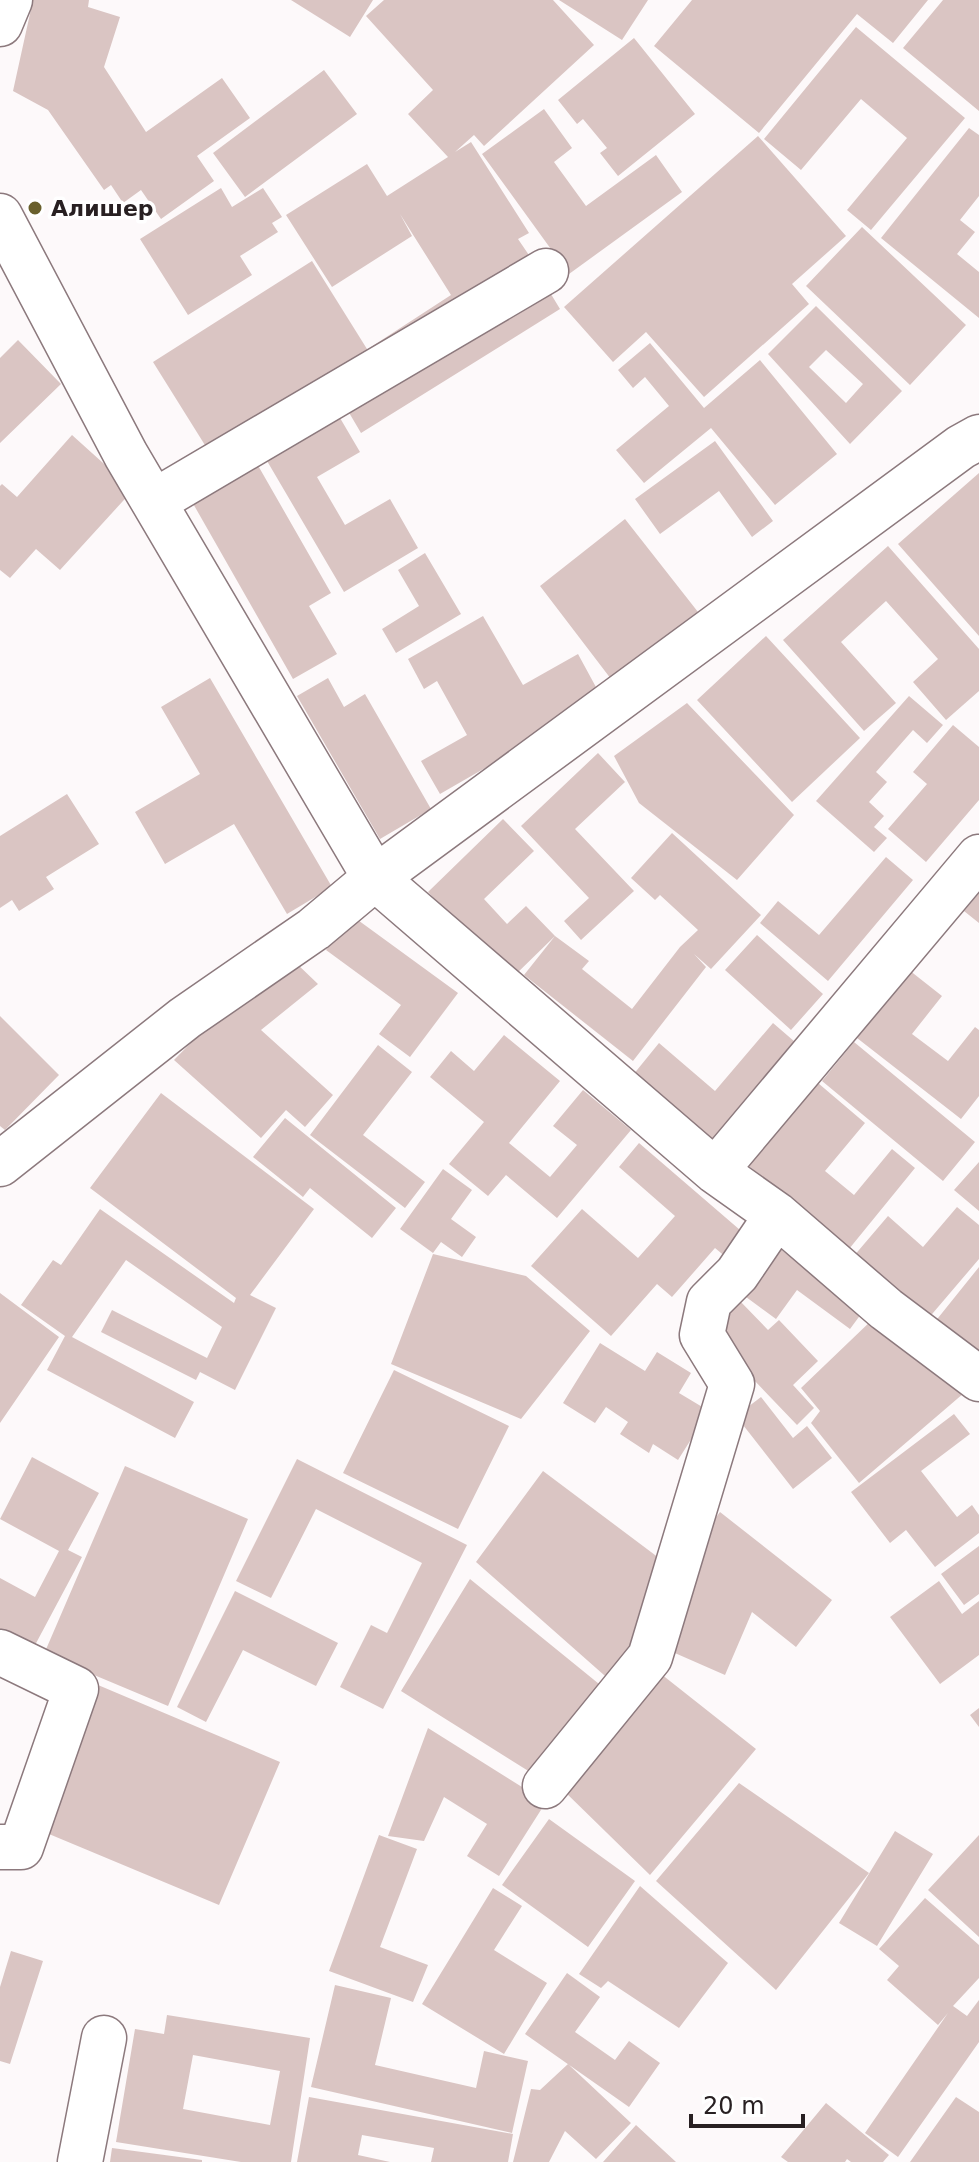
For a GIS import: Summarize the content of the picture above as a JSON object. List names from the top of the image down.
{
  "places": ["Алишер"],
  "scale_bar": "20 m"
}
